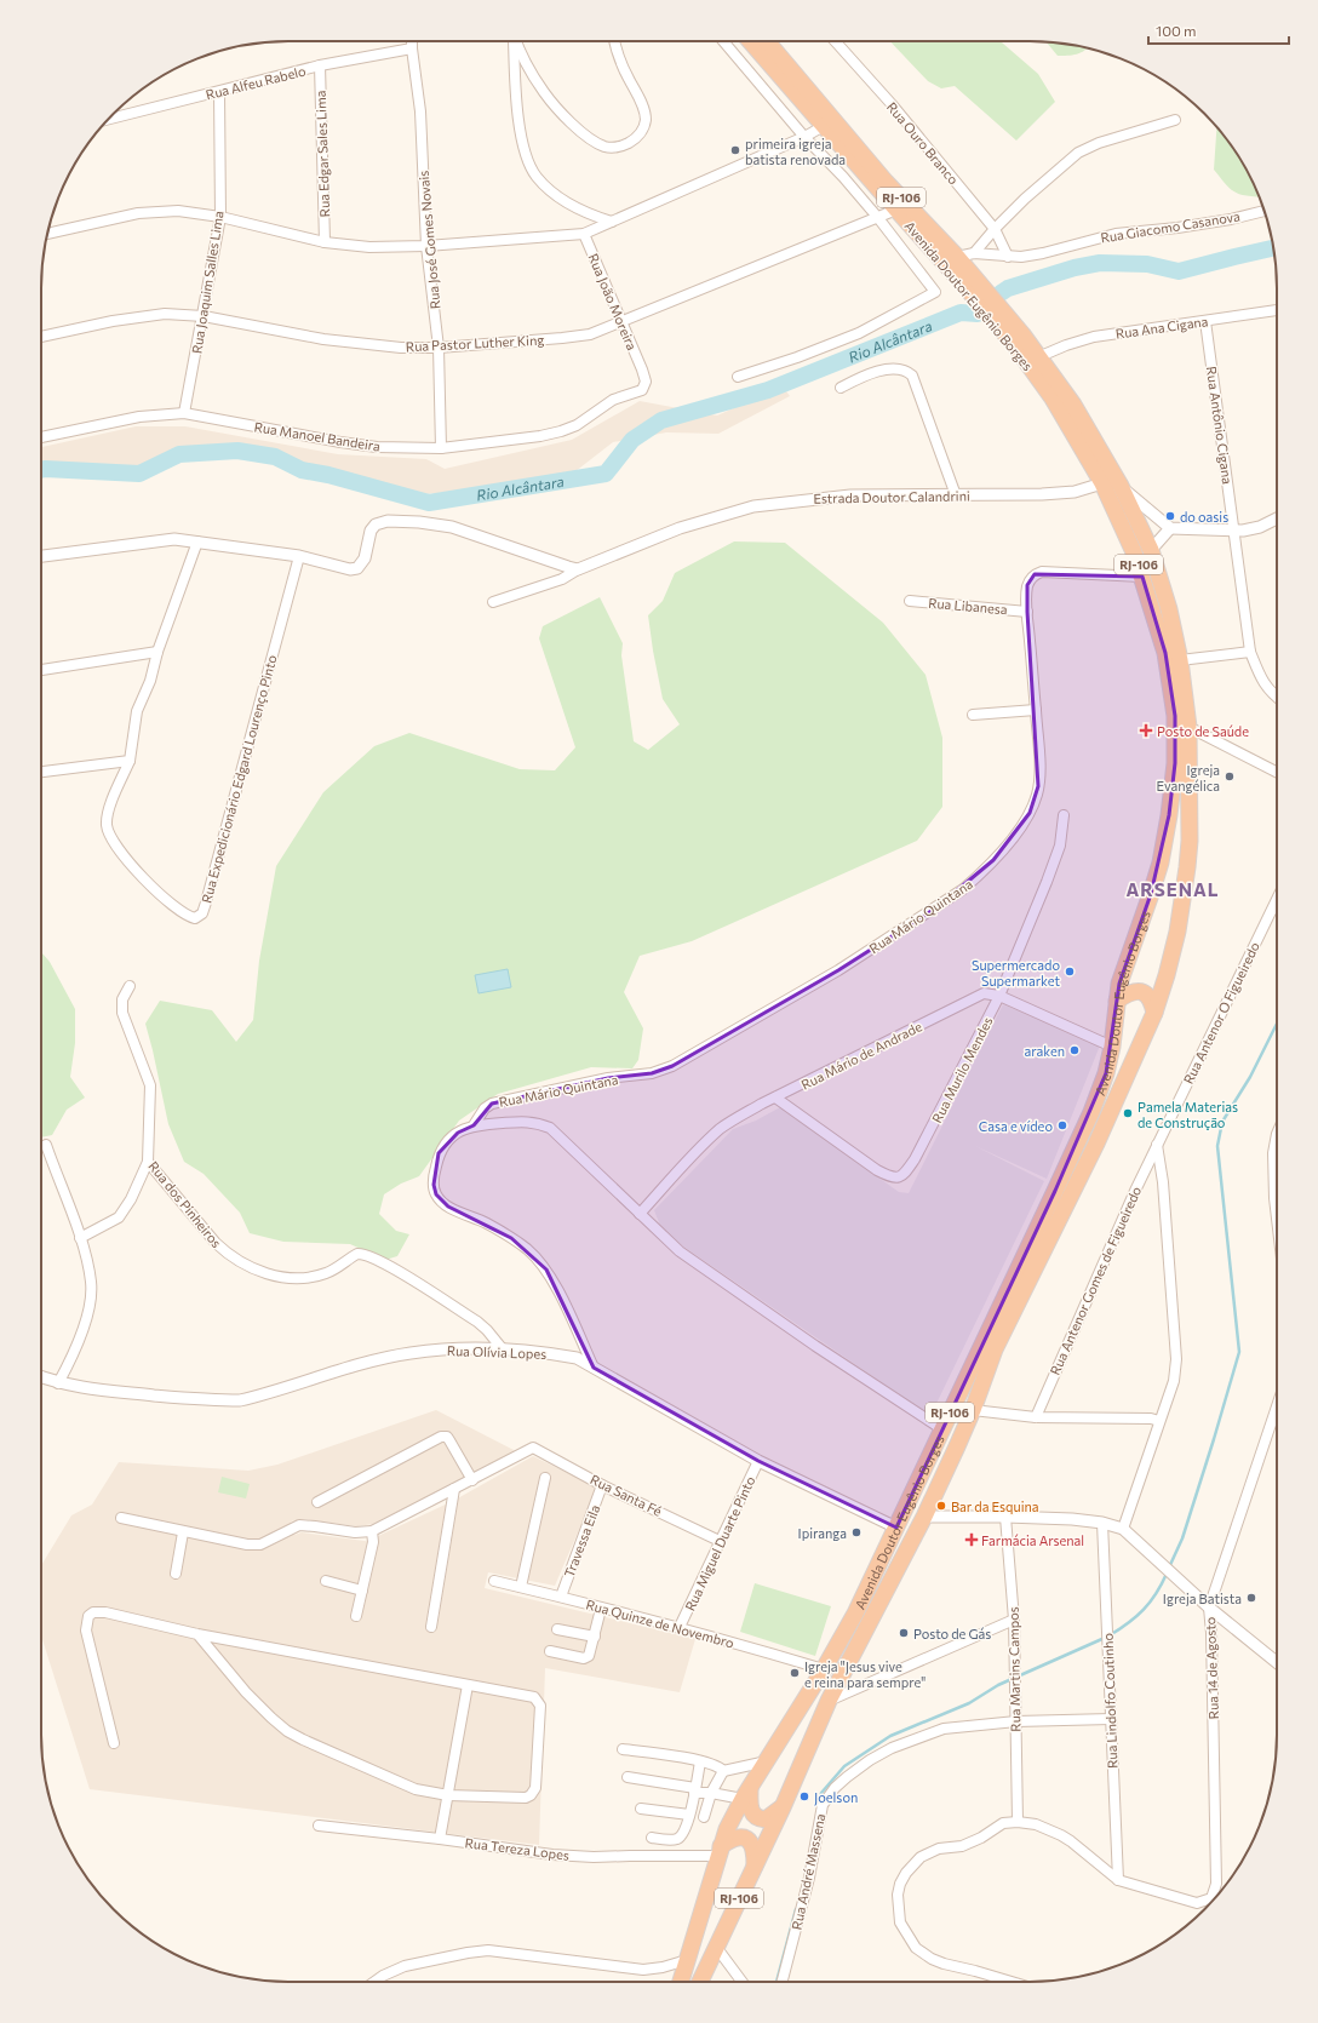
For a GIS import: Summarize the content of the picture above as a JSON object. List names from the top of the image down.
{
  "streets": {
    "highway": ["RJ-106", "Avenida Doutor Eugênio Borges"],
    "street": [
      "Rua Alfeu Rabelo",
      "Rua Ouro Branco",
      "Rua Edgar Sales Lima",
      "Rua Giacomo Casanova",
      "Rua José Gomes Novais",
      "Rua Joaquim Salles Lima",
      "Rua João Moreira",
      "Rua Ana Cigana",
      "Rua Pastor Luther King",
      "Rua Antônio Cigana",
      "Rua Manoel Bandeira",
      "Estrada Doutor Calandrini",
      "Rua Libanesa",
      "Rua Expedicionário Edgard Lourenço Pinto",
      "Rua Mário Quintana",
      "Rua Antenor O Figueiredo",
      "Rua Mário de Andrade",
      "Rua Murilo Mendes",
      "Rua dos Pinheiros",
      "Rua Antenor Gomes de Figueiredo",
      "Rua Olívia Lopes",
      "Rua Santa Fé",
      "Travessa Eila",
      "Rua Miguel Duarte Pinto",
      "Rua Quinze de Novembro",
      "Rua 14 de Agosto",
      "Rua Martins Campos",
      "Rua Lindolfo Coutinho",
      "Rua Tereza Lopes",
      "Rua André Massena"
    ]
  },
  "crossings": [
    ["Rua Alfeu Rabelo", "Rua Edgar Sales Lima"],
    ["Rua Alfeu Rabelo", "Rua José Gomes Novais"],
    ["Rua Alfeu Rabelo", "Rua Joaquim Salles Lima"],
    ["Rua Ouro Branco", "Rua Giacomo Casanova"],
    ["Rua Giacomo Casanova", "Avenida Doutor Eugênio Borges"],
    ["Rua José Gomes Novais", "Rua Pastor Luther King"],
    ["Rua José Gomes Novais", "Rua Manoel Bandeira"],
    ["Rua Joaquim Salles Lima", "Rua Pastor Luther King"],
    ["Rua Joaquim Salles Lima", "Rua Manoel Bandeira"],
    ["Avenida Doutor Eugênio Borges", "Rua Ana Cigana"],
    ["Avenida Doutor Eugênio Borges", "Rua Pastor Luther King"],
    ["Avenida Doutor Eugênio Borges", "Estrada Doutor Calandrini"],
    ["Avenida Doutor Eugênio Borges", "Rua Mário Quintana"],
    ["Avenida Doutor Eugênio Borges", "Rua Mário de Andrade"],
    ["Avenida Doutor Eugênio Borges", "Rua Olívia Lopes"],
    ["Avenida Doutor Eugênio Borges", "Rua Quinze de Novembro"],
    ["Avenida Doutor Eugênio Borges", "Rua Tereza Lopes"],
    ["Rua João Moreira", "Rua Pastor Luther King"],
    ["Rua João Moreira", "Rua Manoel Bandeira"],
    ["Rua Ana Cigana", "Rua Antônio Cigana"],
    ["Rua Libanesa", "Rua Mário Quintana"],
    ["Rua Antenor O Figueiredo", "Rua Antenor Gomes de Figueiredo"],
    ["Rua Mário de Andrade", "Rua Murilo Mendes"],
    ["Rua dos Pinheiros", "Rua Olívia Lopes"],
    ["Rua Olívia Lopes", "Rua Miguel Duarte Pinto"],
    ["Rua Santa Fé", "Travessa Eila"],
    ["Rua Santa Fé", "Rua Miguel Duarte Pinto"],
    ["Travessa Eila", "Rua Quinze de Novembro"],
    ["Rua Miguel Duarte Pinto", "Rua Quinze de Novembro"],
    ["Rua 14 de Agosto", "Rua Lindolfo Coutinho"],
    ["Rua Martins Campos", "Rua André Massena"],
    ["Rua Lindolfo Coutinho", "Rua André Massena"]
  ],
  "districts": ["ARSENAL"],
  "water": ["Rio Alcântara"],
  "places": {
    "other": [
      "primeira igreja batista renovada",
      "do oasis",
      "Igreja Evangélica",
      "Supermercado Supermarket",
      "araken",
      "Pamela Materias de Construção",
      "Casa e vídeo",
      "Bar da Esquina",
      "Ipiranga",
      "Igreja Batista",
      "Posto de Gás",
      "Igreja \"Jesus vive e reina para sempre\"",
      "Joelson"
    ],
    "health": ["Posto de Saúde", "Farmácia Arsenal"]
  },
  "scale_bar": "100 m"
}
